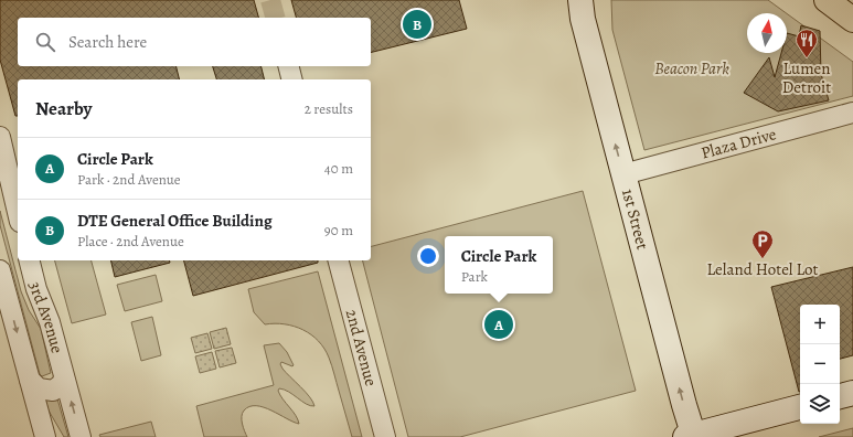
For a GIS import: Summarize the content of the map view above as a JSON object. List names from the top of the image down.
{
  "streets": {
    "street": [
      "Plaza Drive",
      "1st Street",
      "3rd Avenue",
      "2nd Avenue"
    ]
  },
  "crossings": [
    ["Plaza Drive", "1st Street"]
  ],
  "one_way": ["1st Street"],
  "parks": ["Beacon Park"],
  "places": {
    "restaurant": ["Lumen Detroit"],
    "parking": ["Leland Hotel Lot"]
  },
  "north": "top",
  "page": {
    "pins": ["B", "A"],
    "search": "Search here",
    "heading": ["Nearby", "2 results"],
    "list": [
      {
        "mark": "A",
        "name": "Circle Park",
        "note": "Park · 2nd Avenue",
        "value": "40 m"
      },
      {
        "mark": "B",
        "name": "DTE General Office Building",
        "note": "Place · 2nd Avenue",
        "value": "90 m"
      }
    ],
    "popup": ["Circle Park", "Park"],
    "map_buttons": ["+", "−"]
  }
}
